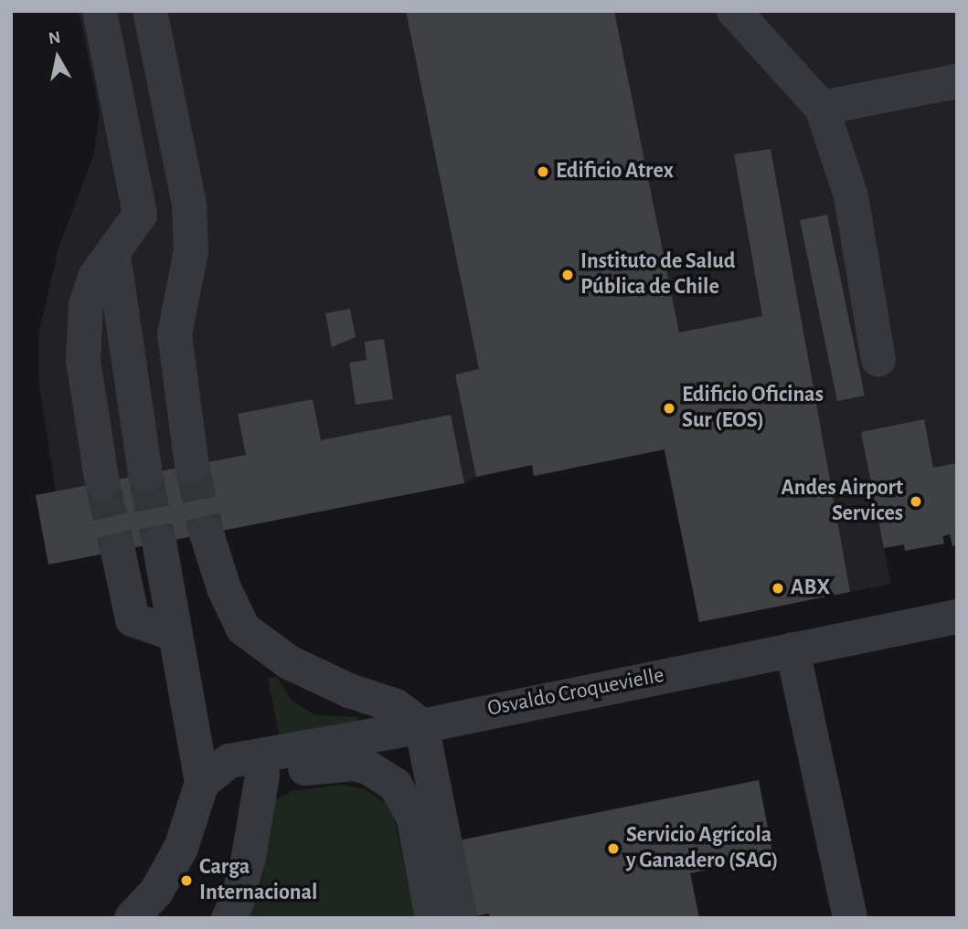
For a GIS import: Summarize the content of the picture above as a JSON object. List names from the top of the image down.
{
  "streets": {
    "street": ["Osvaldo Croquevielle"]
  },
  "places": [
    "Edificio Atrex",
    "Instituto de Salud Pública de Chile",
    "Edificio Oficinas Sur (EOS)",
    "Andes Airport Services",
    "ABX",
    "Servicio Agrícola y Ganadero (SAG)",
    "Carga Internacional"
  ],
  "north": "top"
}
